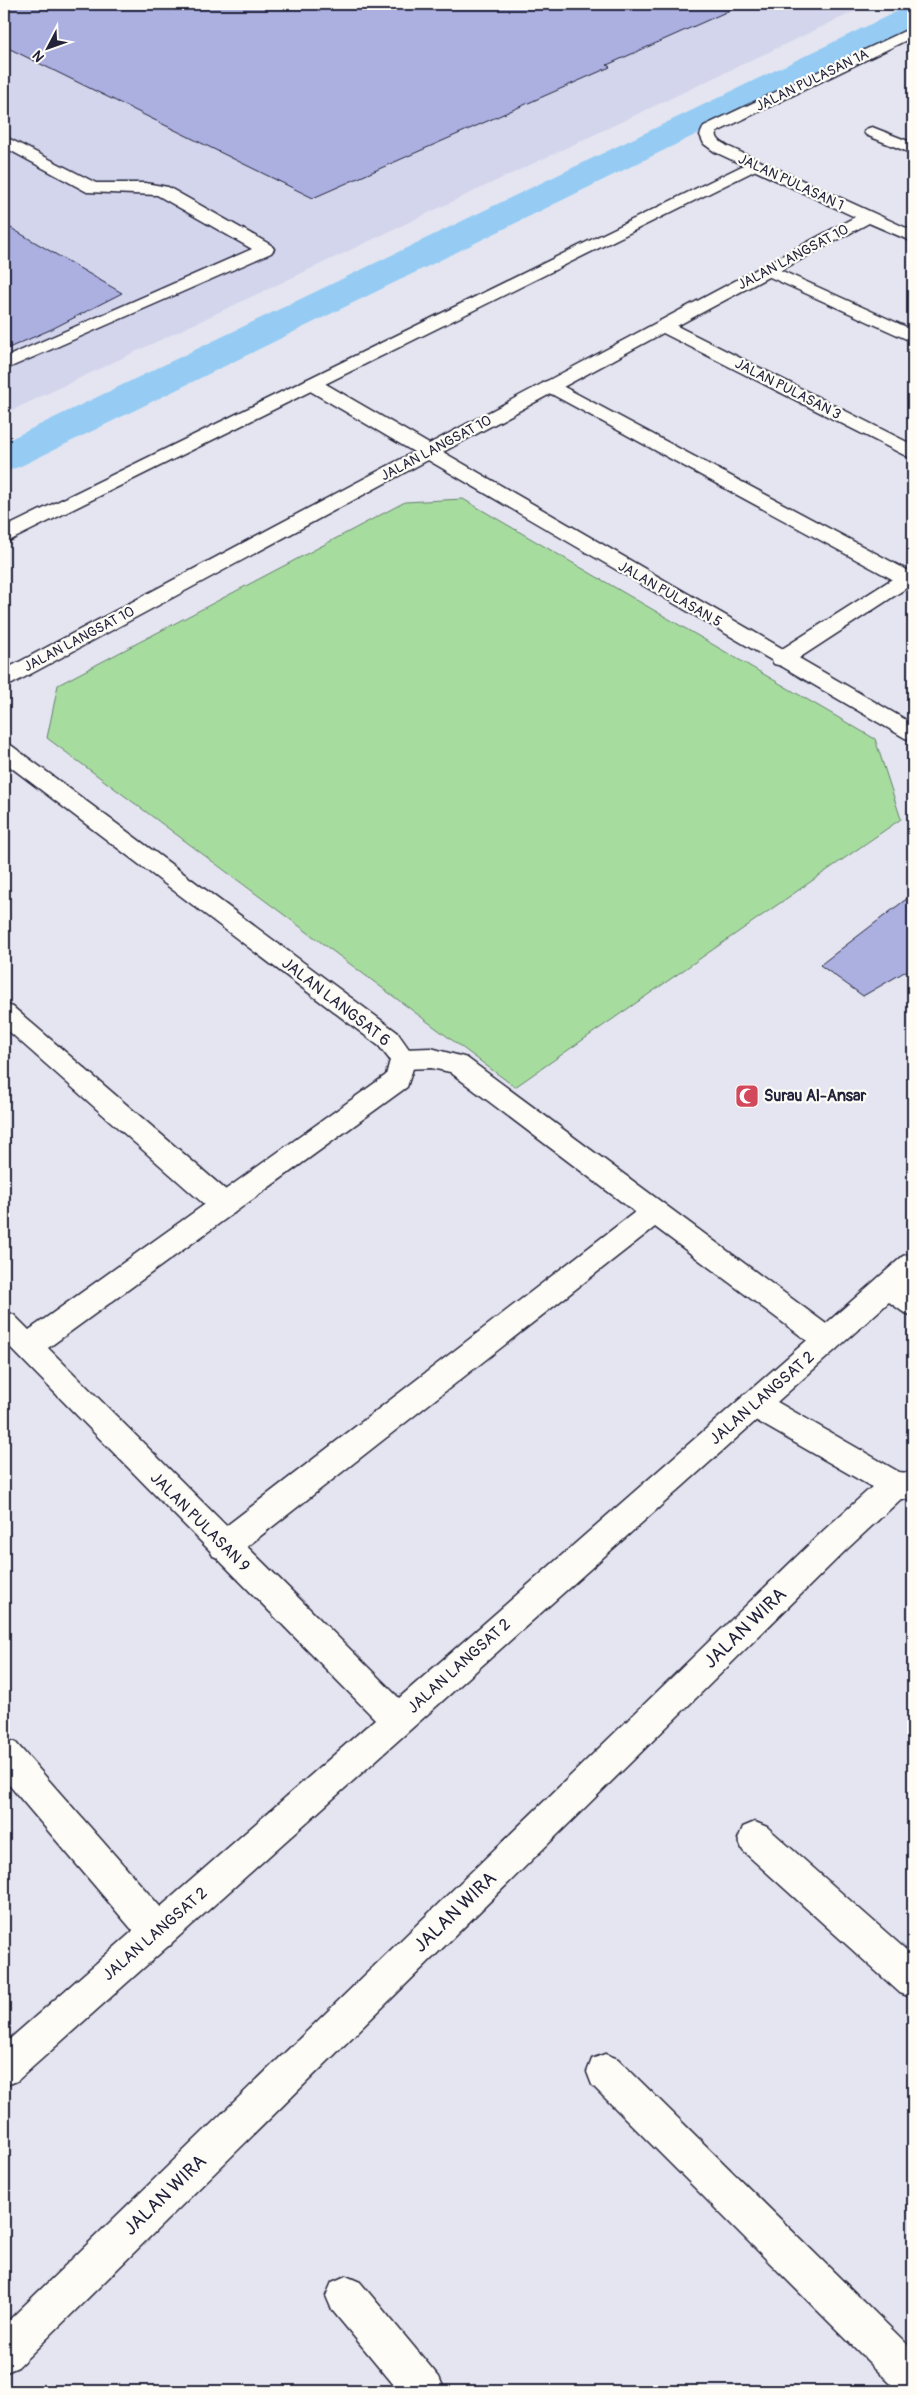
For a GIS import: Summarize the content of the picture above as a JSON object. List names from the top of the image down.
{
  "streets": {
    "street": [
      "JALAN PULASAN 1A",
      "JALAN PULASAN 1",
      "JALAN LANGSAT 10",
      "JALAN PULASAN 3",
      "JALAN PULASAN 5",
      "JALAN LANGSAT 6",
      "JALAN LANGSAT 2",
      "JALAN PULASAN 9",
      "JALAN WIRA"
    ]
  },
  "crossings": [
    ["JALAN PULASAN 1A", "JALAN PULASAN 1"],
    ["JALAN PULASAN 1", "JALAN LANGSAT 10"],
    ["JALAN LANGSAT 10", "JALAN PULASAN 3"],
    ["JALAN LANGSAT 10", "JALAN PULASAN 5"],
    ["JALAN LANGSAT 6", "JALAN PULASAN 9"],
    ["JALAN LANGSAT 2", "JALAN PULASAN 9"]
  ],
  "places": {
    "mosque": ["Surau Al-Ansar"]
  },
  "north": "bottom left"
}
